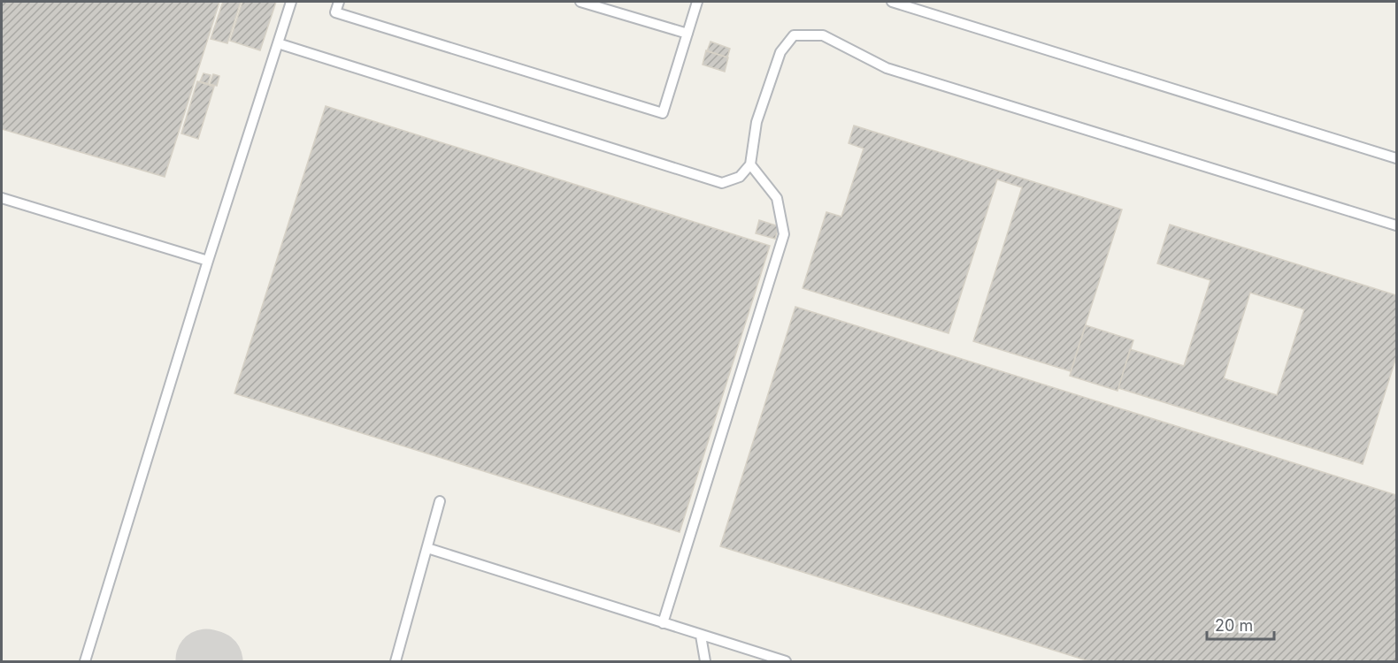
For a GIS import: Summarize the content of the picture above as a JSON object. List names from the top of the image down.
{
  "scale_bar": "20 m"
}
